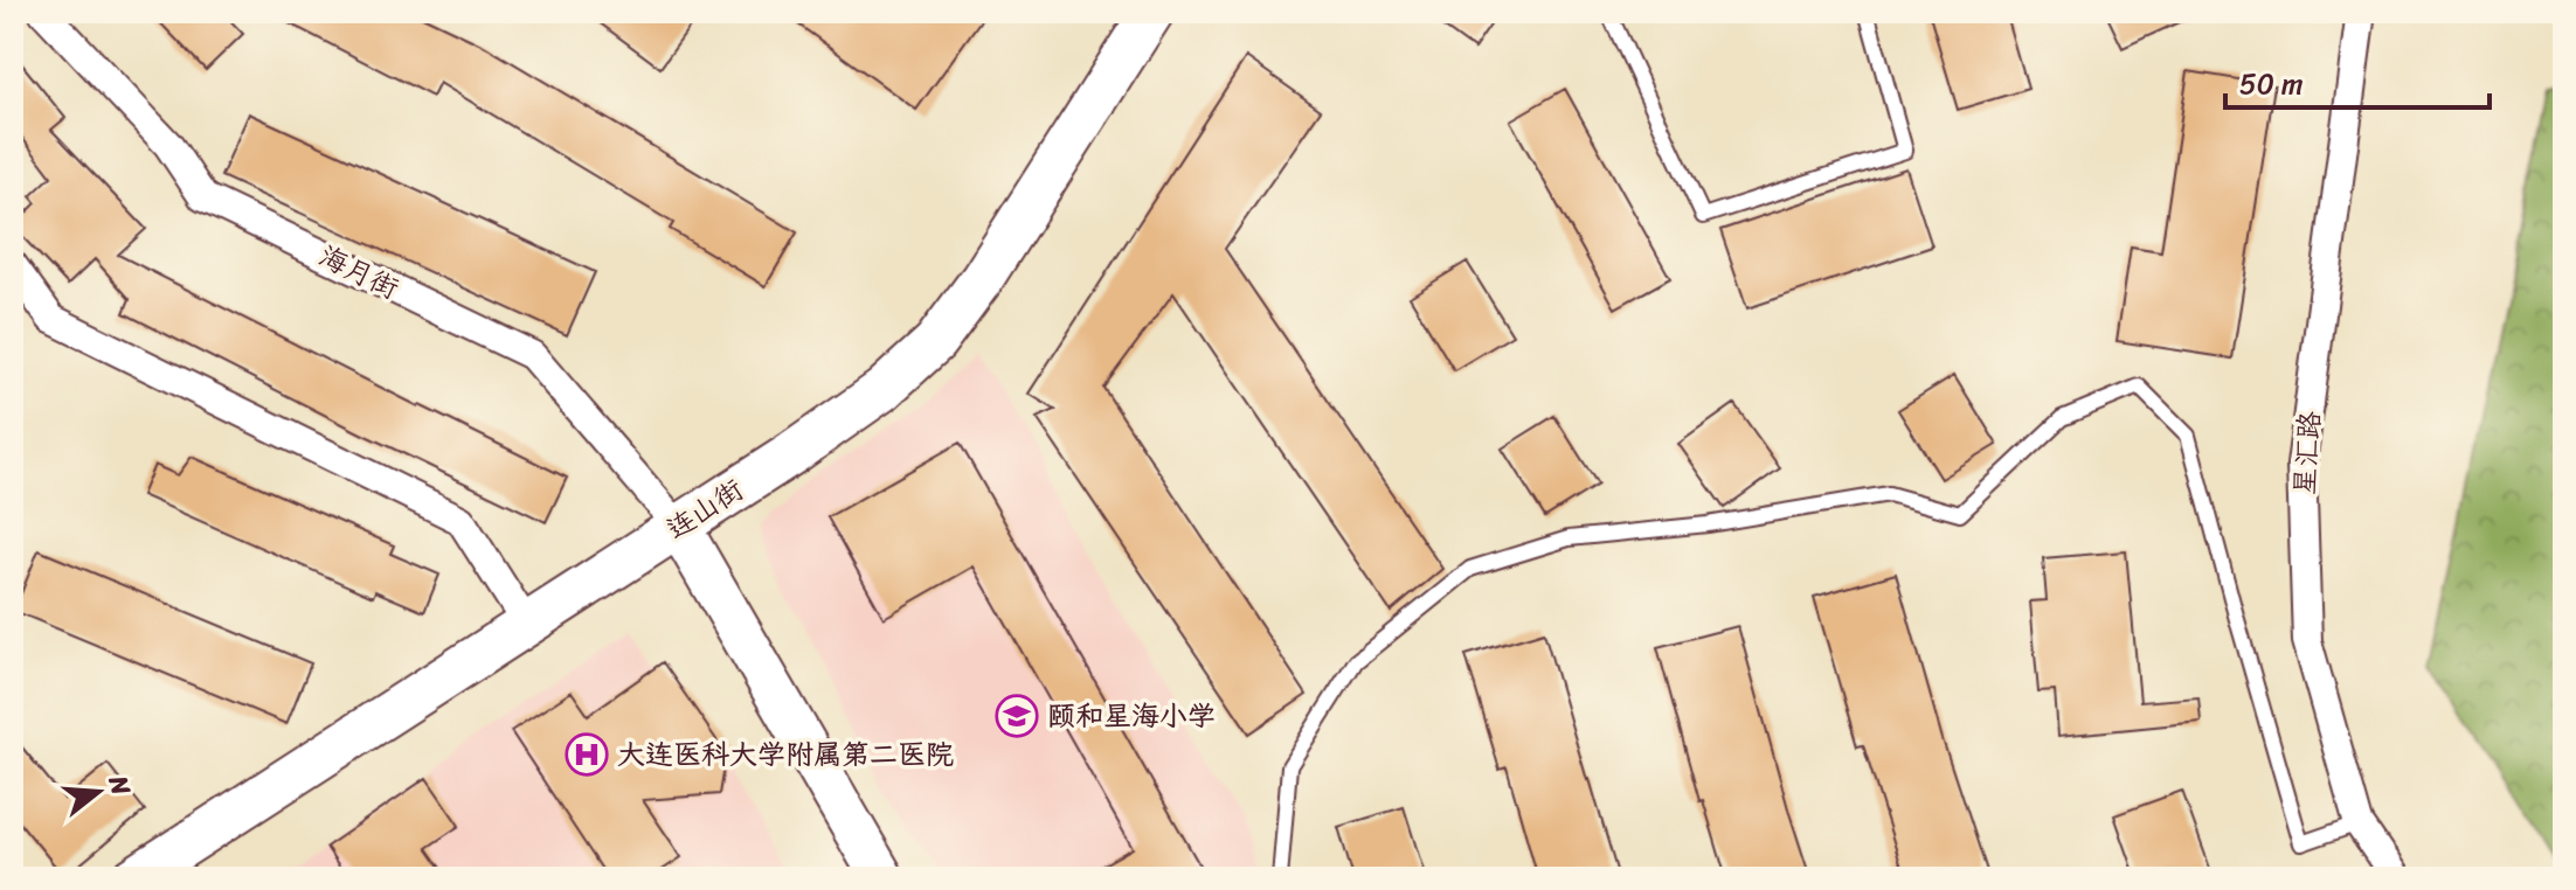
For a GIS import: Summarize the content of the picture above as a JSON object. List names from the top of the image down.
{
  "streets": {
    "street": ["海月街", "星汇路", "连山街"]
  },
  "crossings": [
    ["海月街", "连山街"]
  ],
  "places": {
    "school or university": ["颐和星海小学"],
    "hospital": ["大连医科大学附属第二医院"]
  },
  "scale_bar": "50 m",
  "north": "right"
}
